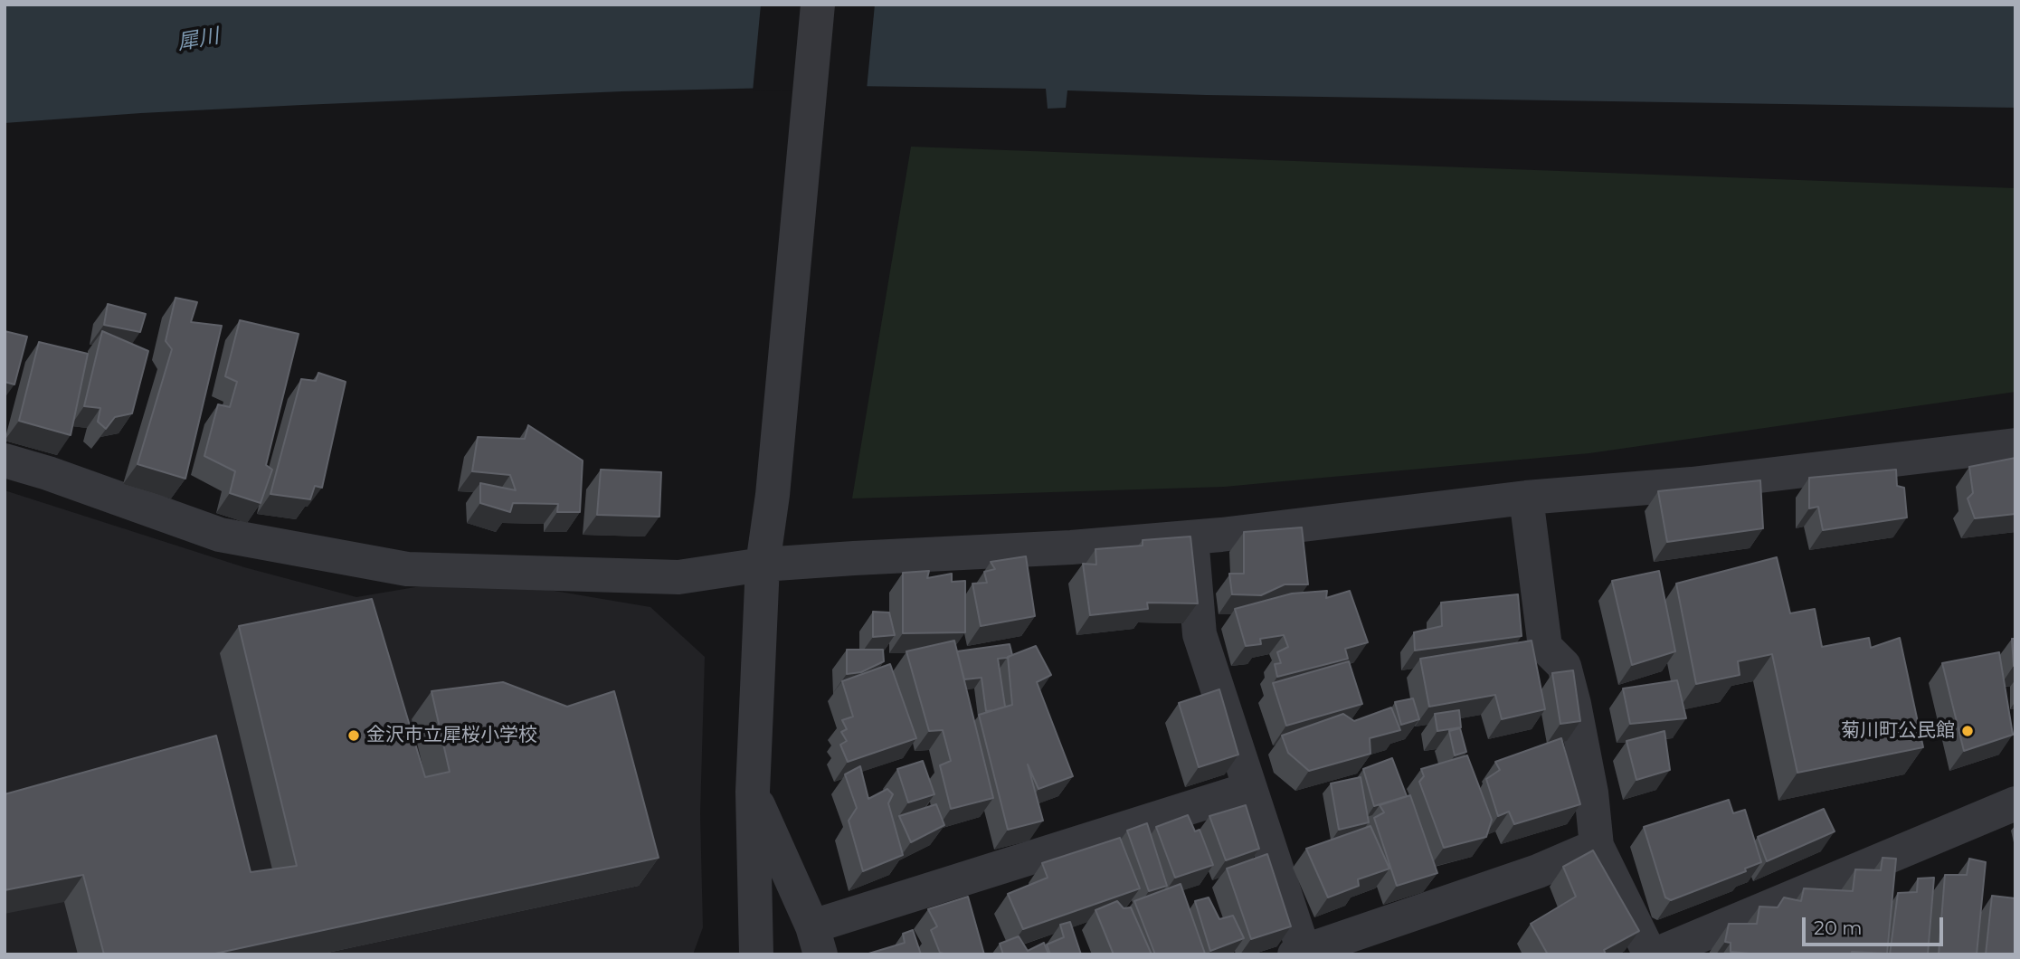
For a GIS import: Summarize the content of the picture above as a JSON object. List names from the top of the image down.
{
  "water": ["犀川"],
  "places": ["菊川町公民館", "金沢市立犀桜小学校"],
  "scale_bar": "20 m"
}
